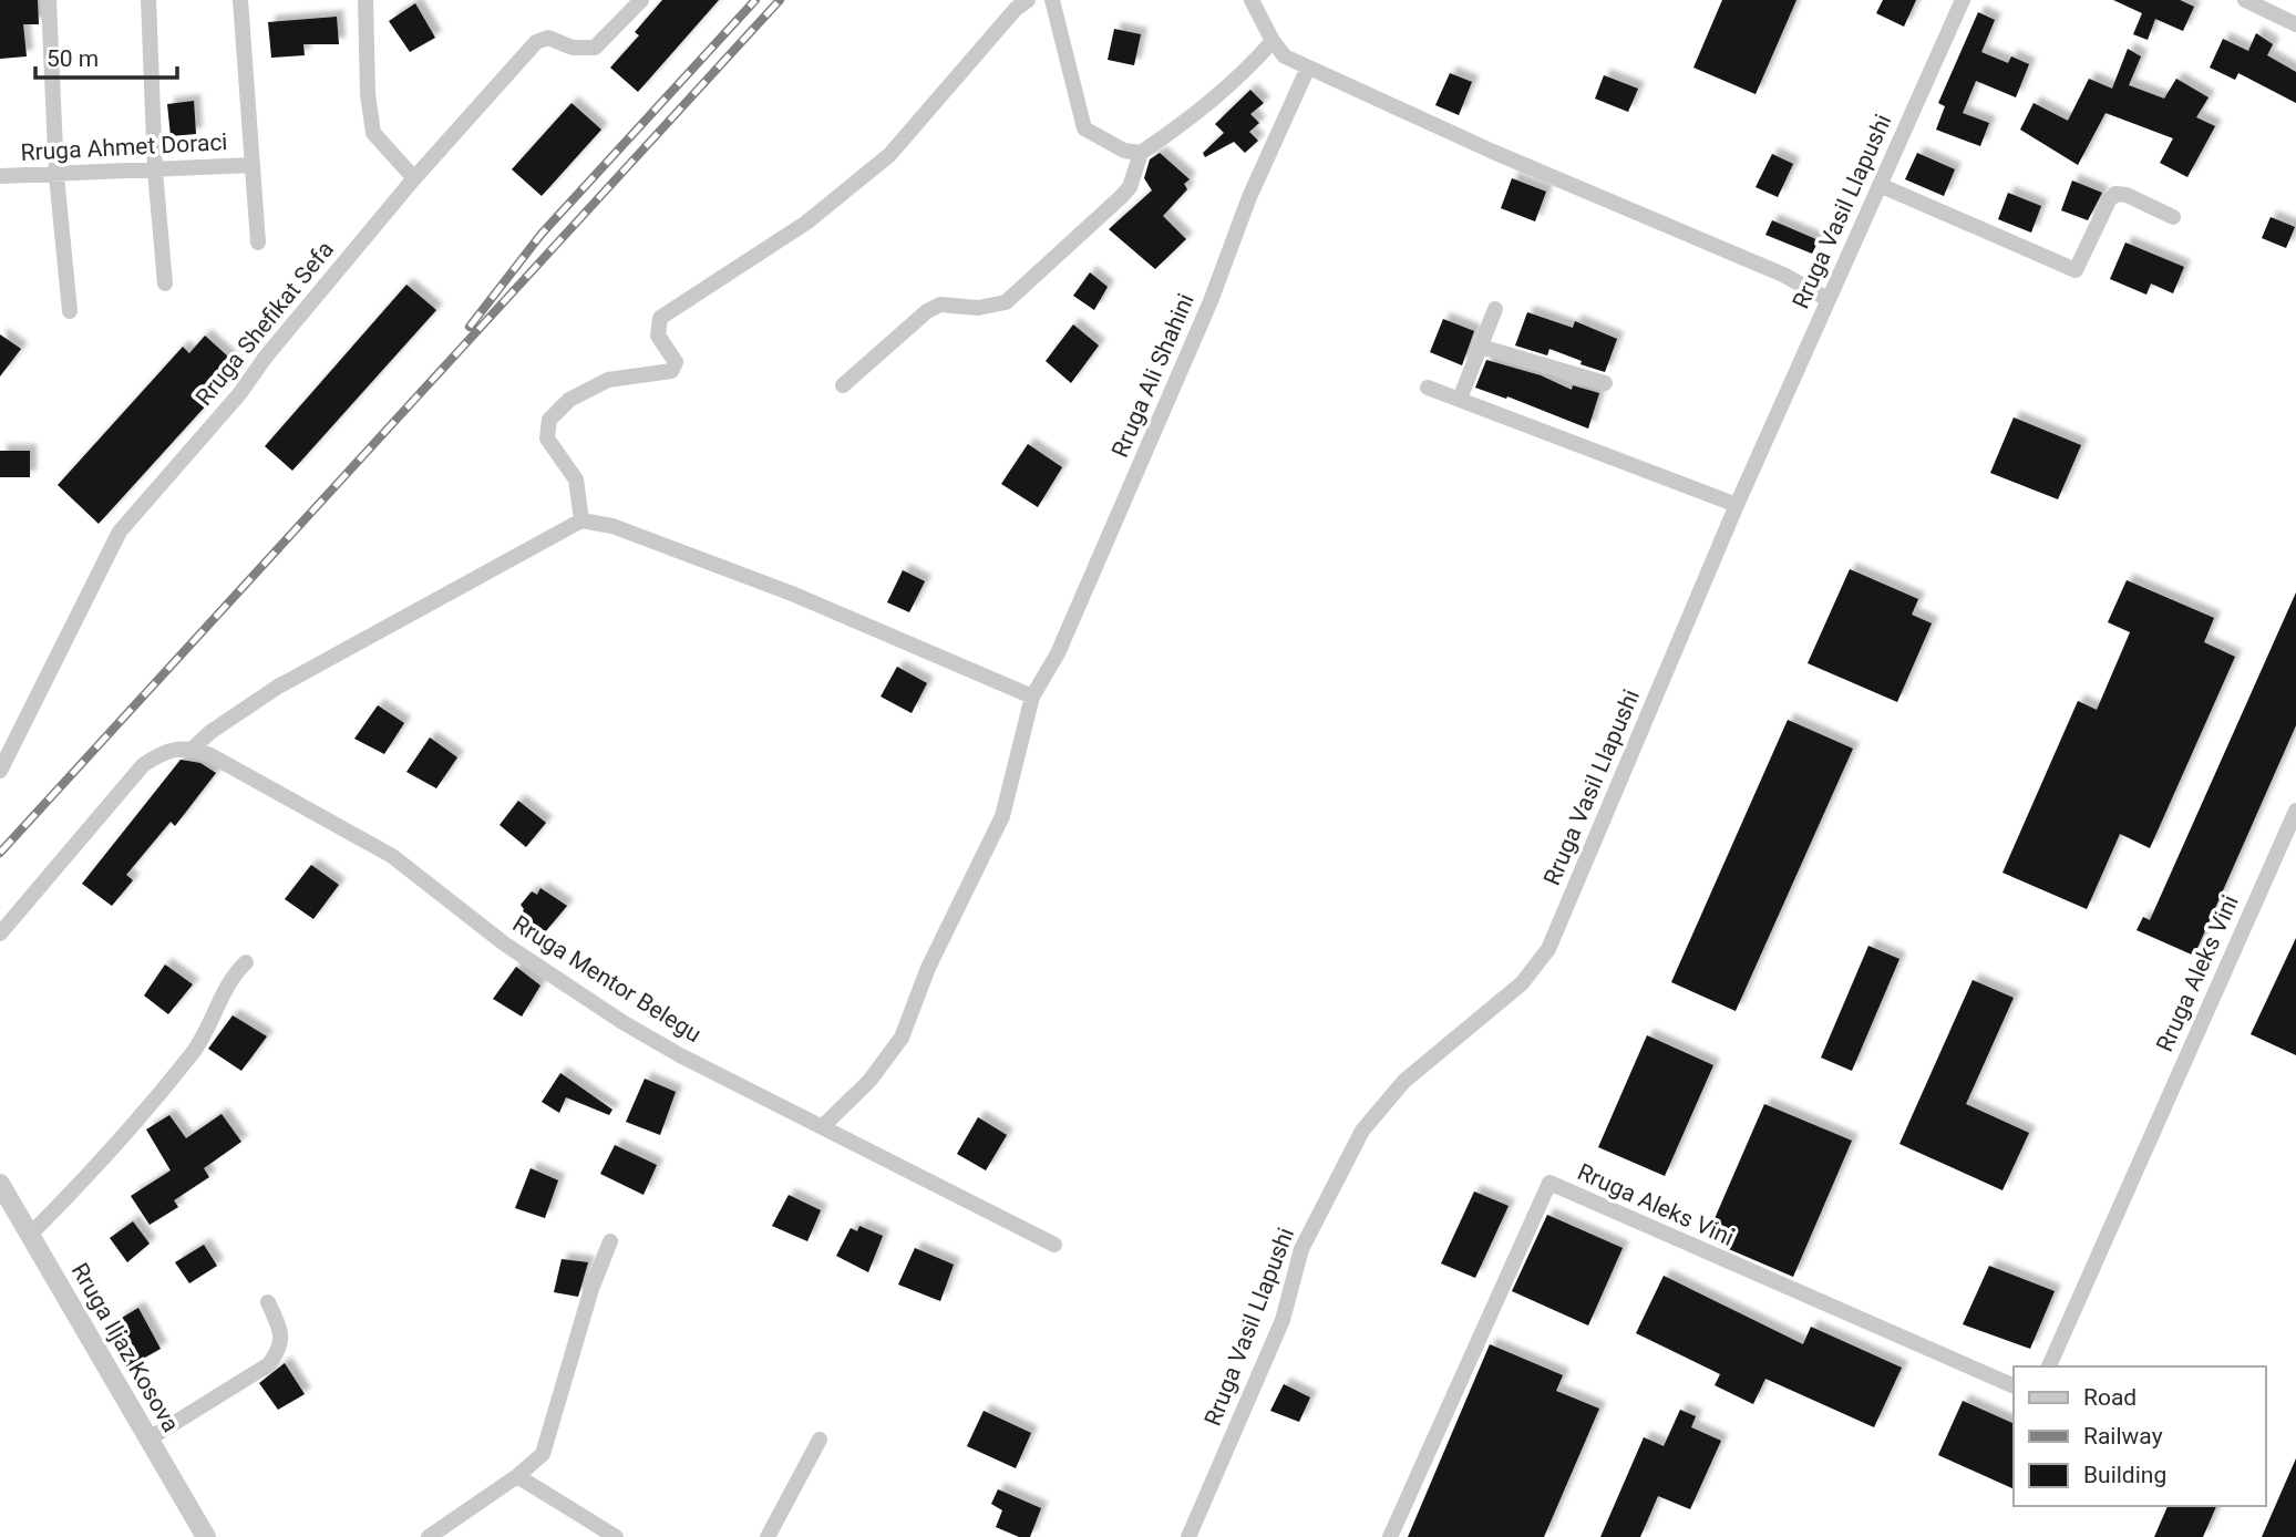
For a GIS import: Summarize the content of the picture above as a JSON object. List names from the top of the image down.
{
  "streets": {
    "street": [
      "Rruga Ahmet Doraci",
      "Rruga Vasil Llapushi",
      "Rruga Shefikat Sefa",
      "Rruga Ali Shahini",
      "Rruga Aleks Vini",
      "Rruga Mentor Belegu",
      "Rruga Iljaz Kosova"
    ]
  },
  "crossings": [
    ["Rruga Ali Shahini", "Rruga Mentor Belegu"]
  ],
  "legend": ["Road", "Railway", "Building"],
  "scale_bar": "50 m"
}
